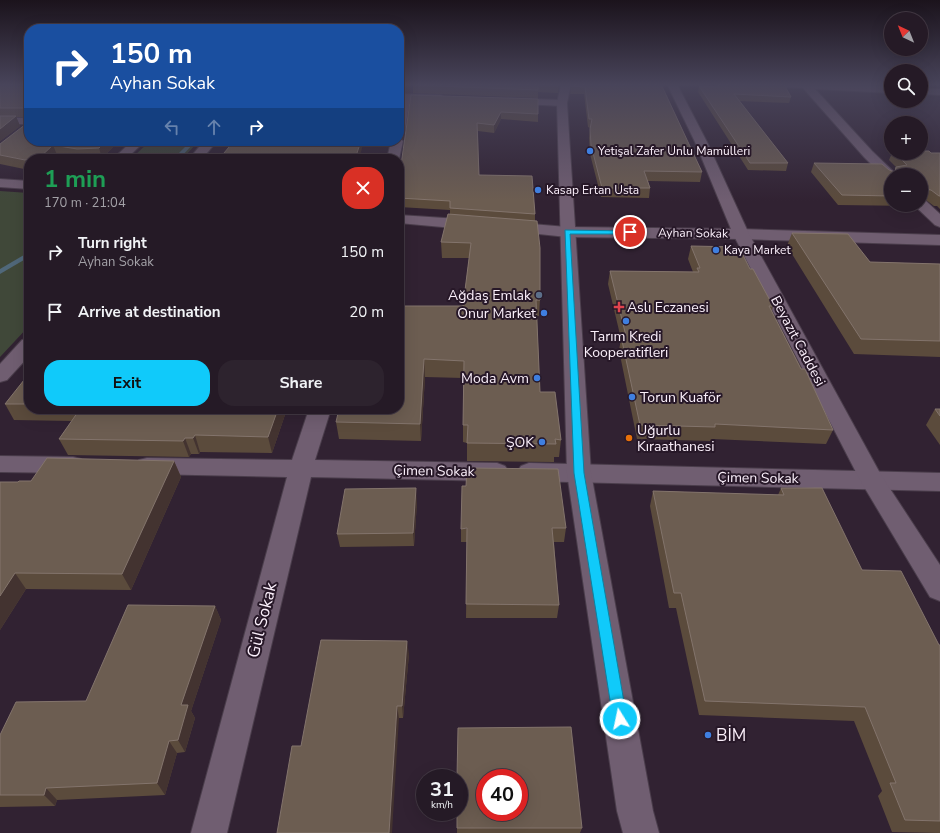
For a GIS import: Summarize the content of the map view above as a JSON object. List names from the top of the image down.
{
  "streets": {
    "street": [
      "Ayhan Sokak",
      "Beyazıt Caddesi",
      "Çimen Sokak",
      "Gül Sokak"
    ]
  },
  "crossings": [
    ["Ayhan Sokak", "Beyazıt Caddesi"],
    ["Beyazıt Caddesi", "Çimen Sokak"],
    ["Çimen Sokak", "Gül Sokak"]
  ],
  "places": {
    "other": [
      "Yetişal Zafer Unlu Mamülleri",
      "Kasap Ertan Usta",
      "Kaya Market",
      "Ağdaş Emlak",
      "Onur Market",
      "Tarım Kredi Kooperatifleri",
      "Moda Avm",
      "Torun Kuaför",
      "Uğurlu Kıraathanesi",
      "ŞOK",
      "BİM"
    ],
    "health": ["Aslı Eczanesi"]
  },
  "north": "top left",
  "page": {
    "map_buttons": ["+", "−"],
    "turn": ["150 m", "Ayhan Sokak"],
    "heading": ["1 min", "170 m · 21:04"],
    "list": [
      {
        "name": "Turn right",
        "note": "Ayhan Sokak",
        "value": "150 m"
      },
      {
        "name": "Arrive at destination",
        "value": "20 m"
      }
    ],
    "buttons": ["Exit", "Share"],
    "speed": "31 km/h",
    "limit": "40"
  }
}
